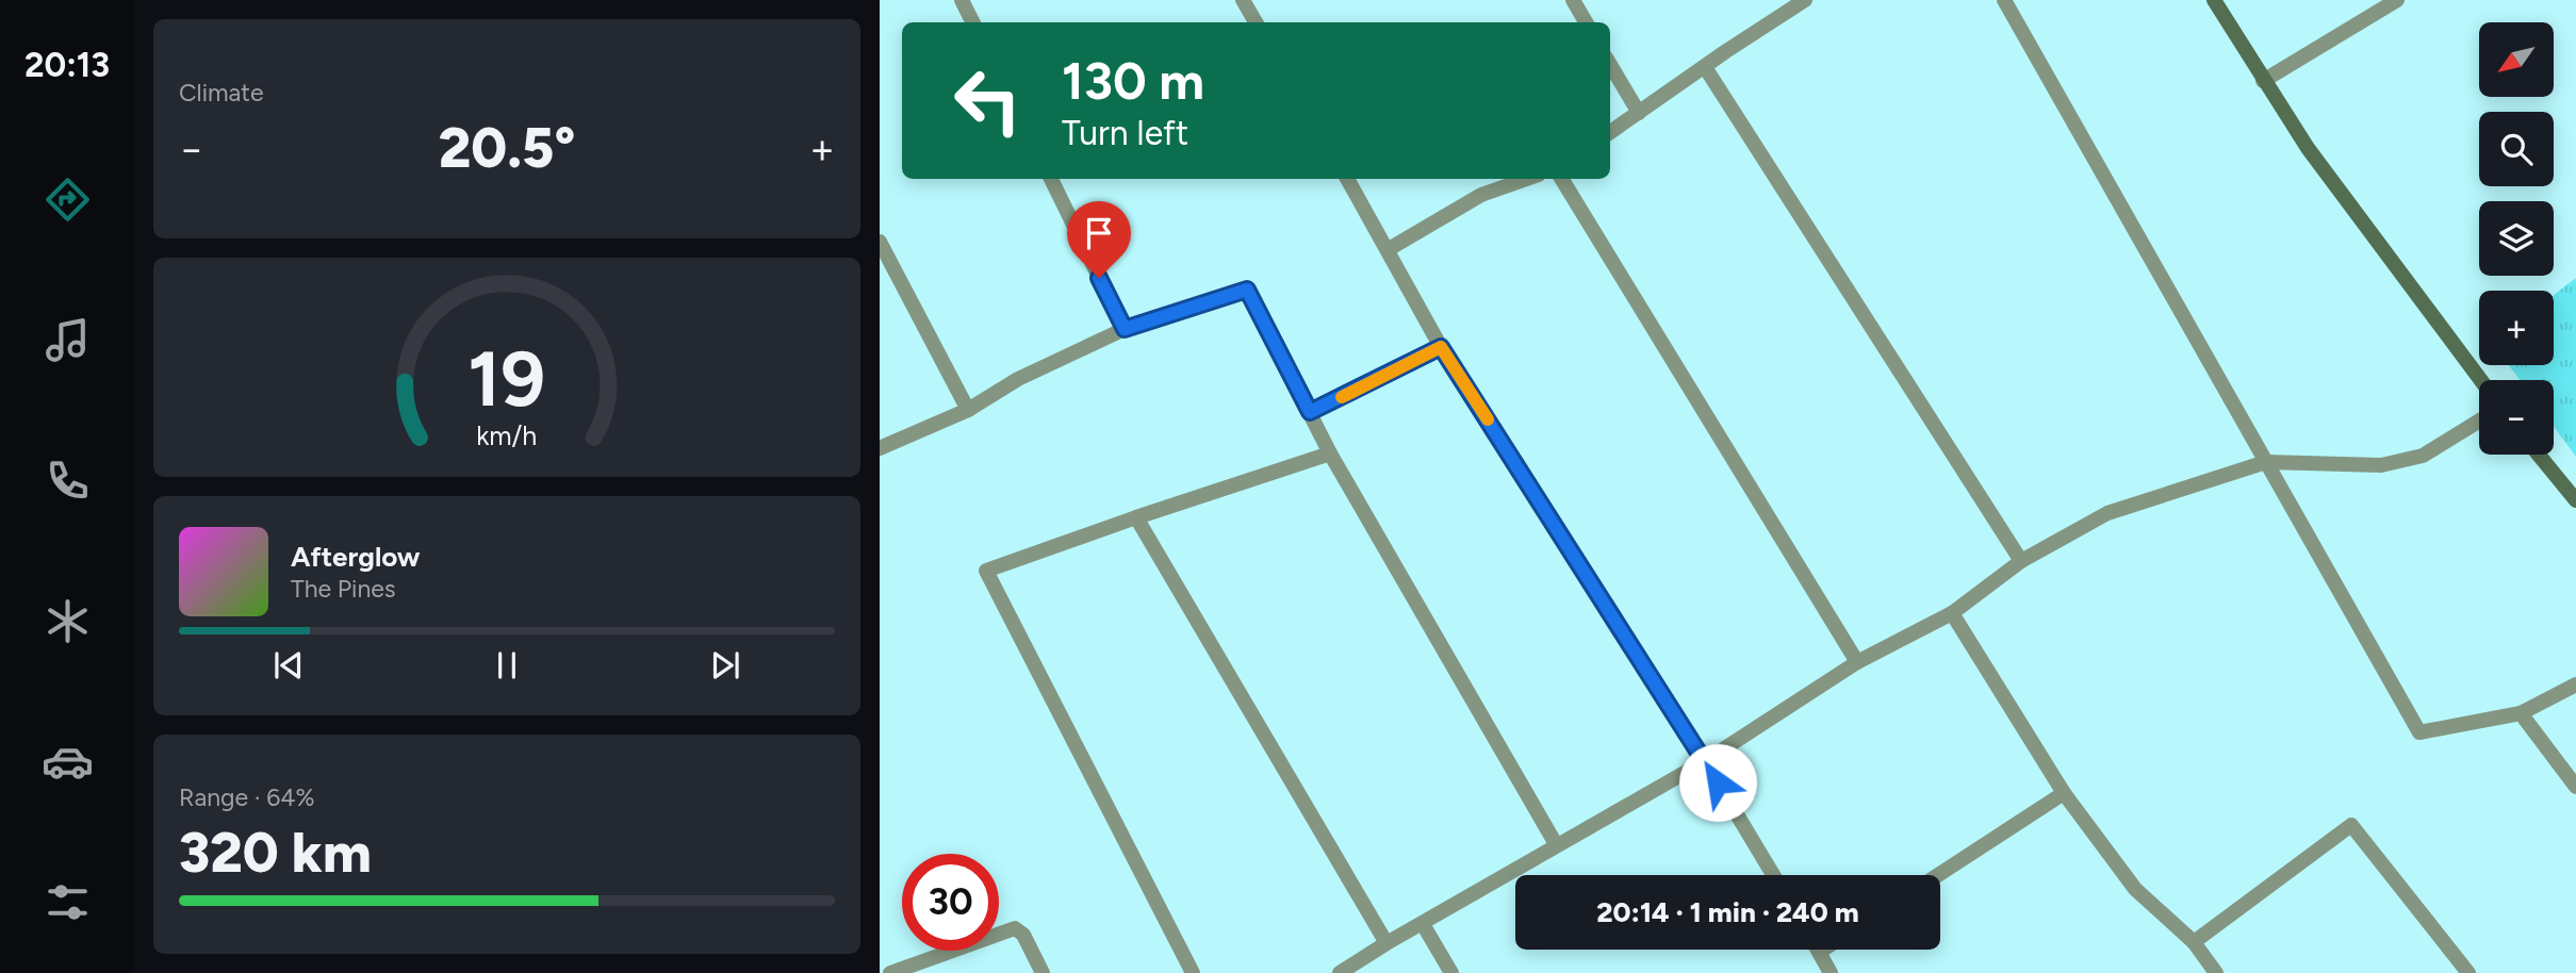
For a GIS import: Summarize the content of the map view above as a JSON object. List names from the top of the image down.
{
  "north": "bottom left",
  "page": {
    "tabs": "20:13",
    "tile": [
      "Climate",
      ["Range · 64%", "320 km"]
    ],
    "map_buttons": ["+", "−"],
    "turn": ["130 m", "Turn left"],
    "heat": ["−", "20.5°", "+"],
    "song": ["Afterglow", "The Pines"],
    "limit": "30",
    "trip": "20:14 · 1 min · 240 m",
    "gauge": ["19", "km/h"]
  }
}
